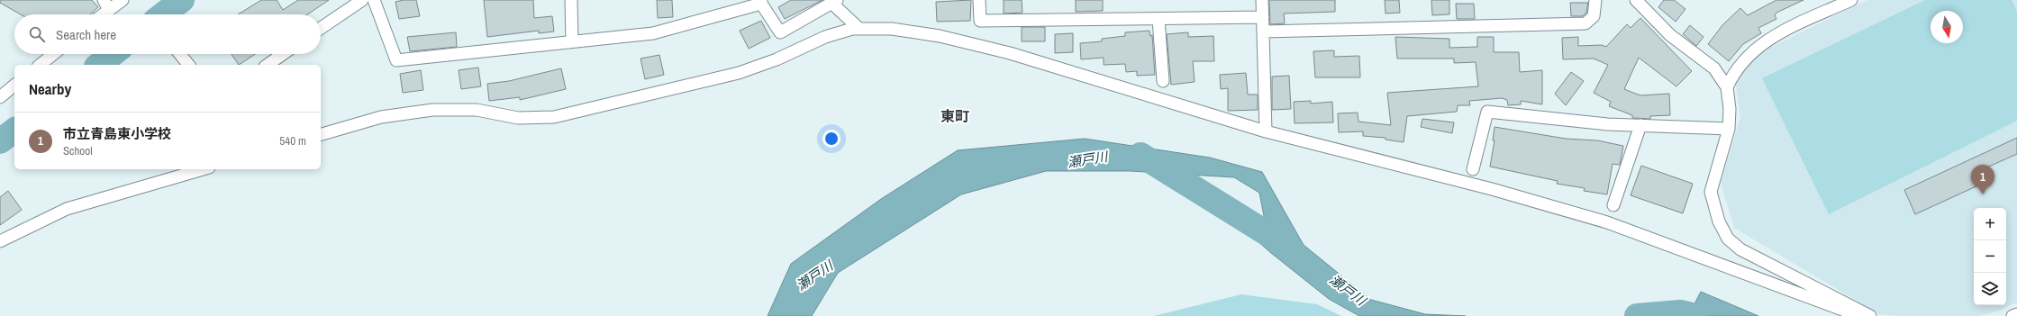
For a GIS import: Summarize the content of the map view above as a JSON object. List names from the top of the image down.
{
  "districts": ["東町"],
  "water": ["瀬戸川"],
  "north": "bottom",
  "page": {
    "search": "Search here",
    "heading": "Nearby",
    "list": [
      {
        "mark": "1",
        "name": "市立青島東小学校",
        "note": "School",
        "value": "540 m"
      }
    ],
    "pins": "1",
    "map_buttons": ["+", "−"]
  }
}
